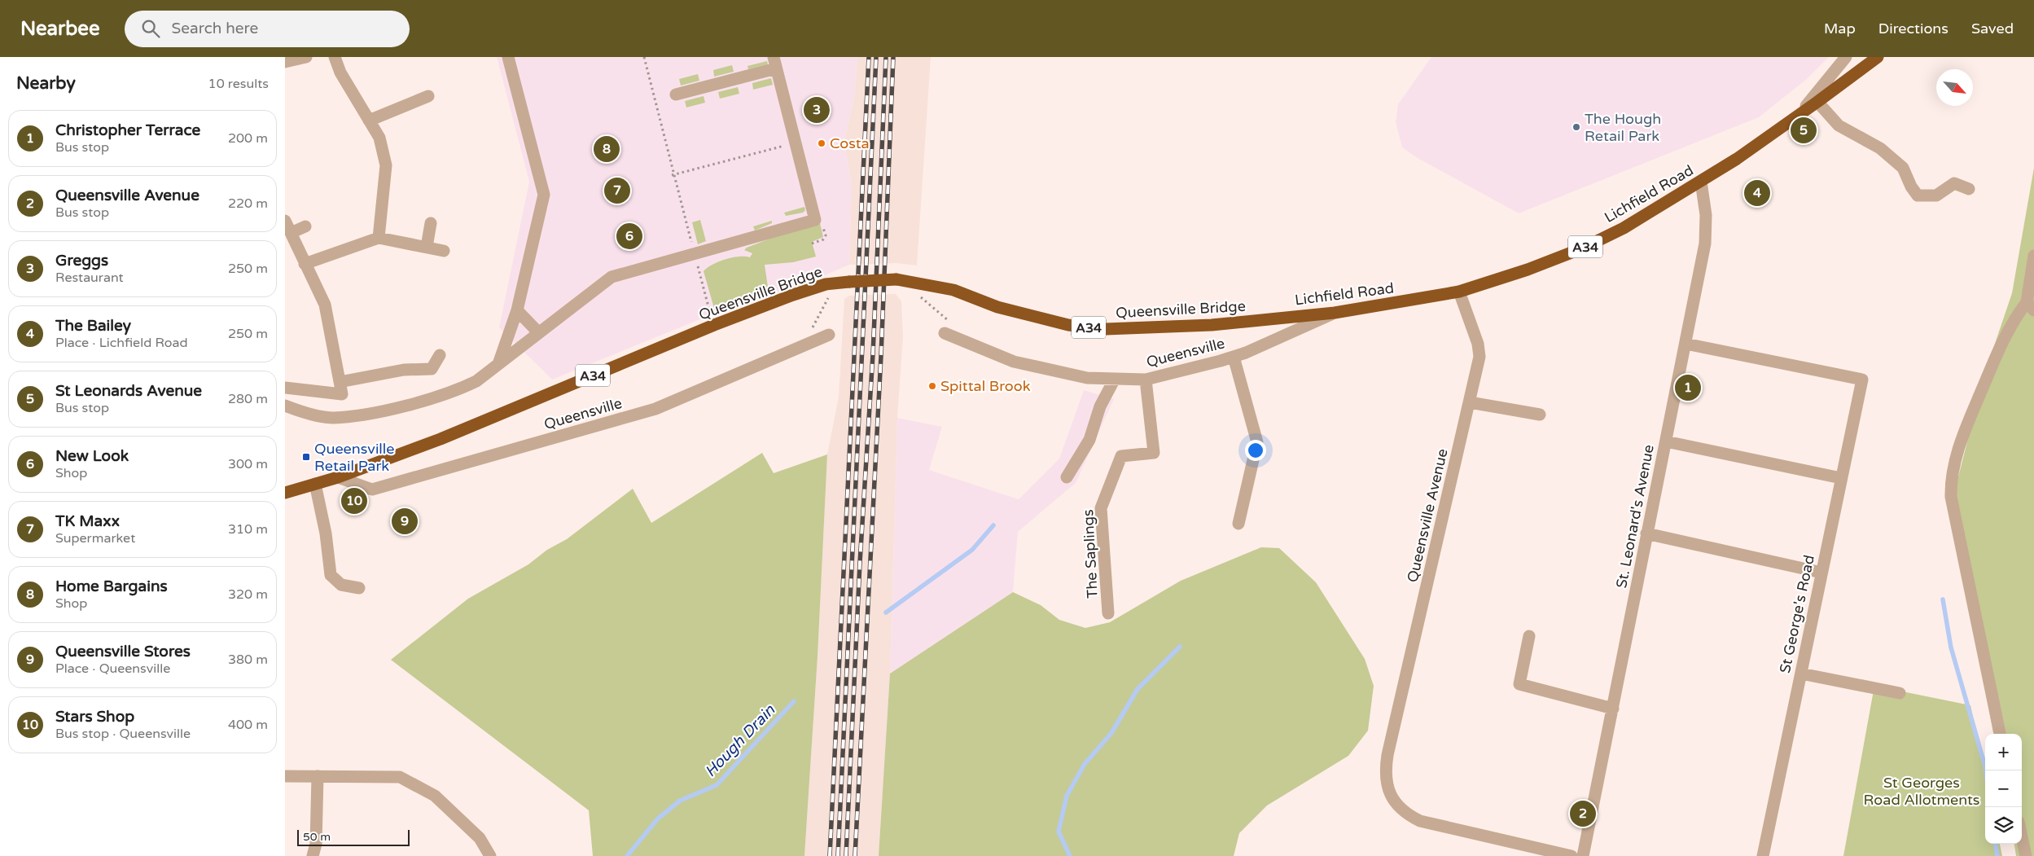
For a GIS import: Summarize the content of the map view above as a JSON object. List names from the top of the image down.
{
  "streets": {
    "highway": ["Lichfield Road", "A34", "Queensville Bridge"],
    "street": [
      "Queensville",
      "Queensville Avenue",
      "St. Leonard's Avenue",
      "The Saplings",
      "St George's Road"
    ]
  },
  "crossings": [
    ["Lichfield Road", "Queensville Bridge"],
    ["Lichfield Road", "Queensville"],
    ["Lichfield Road", "Queensville Avenue"],
    ["Lichfield Road", "St. Leonard's Avenue"],
    ["A34", "Queensville Bridge"],
    ["A34", "Queensville"],
    ["Queensville Bridge", "Queensville"],
    ["Queensville", "The Saplings"],
    ["St. Leonard's Avenue", "St George's Road"]
  ],
  "water": ["Hough Drain"],
  "parks": ["St Georges Road Allotments"],
  "places": {
    "other": ["The Hough Retail Park", "Costa", "Spittal Brook"],
    "transit": ["Queensville Retail Park"]
  },
  "scale_bar": "50 m",
  "north": "bottom right",
  "page": {
    "header": "Nearbee",
    "search": "Search here",
    "nav": ["Map", "Directions", "Saved"],
    "heading": ["Nearby", "10 results"],
    "pins": [
      "3",
      "5",
      "8",
      "7",
      "4",
      "6",
      "1",
      "10",
      "9",
      "2"
    ],
    "list": [
      {
        "mark": "1",
        "name": "Christopher Terrace",
        "note": "Bus stop",
        "value": "200 m"
      },
      {
        "mark": "2",
        "name": "Queensville Avenue",
        "note": "Bus stop",
        "value": "220 m"
      },
      {
        "mark": "3",
        "name": "Greggs",
        "note": "Restaurant",
        "value": "250 m"
      },
      {
        "mark": "4",
        "name": "The Bailey",
        "note": "Place · Lichfield Road",
        "value": "250 m"
      },
      {
        "mark": "5",
        "name": "St Leonards Avenue",
        "note": "Bus stop",
        "value": "280 m"
      },
      {
        "mark": "6",
        "name": "New Look",
        "note": "Shop",
        "value": "300 m"
      },
      {
        "mark": "7",
        "name": "TK Maxx",
        "note": "Supermarket",
        "value": "310 m"
      },
      {
        "mark": "8",
        "name": "Home Bargains",
        "note": "Shop",
        "value": "320 m"
      },
      {
        "mark": "9",
        "name": "Queensville Stores",
        "note": "Place · Queensville",
        "value": "380 m"
      },
      {
        "mark": "10",
        "name": "Stars Shop",
        "note": "Bus stop · Queensville",
        "value": "400 m"
      }
    ],
    "map_buttons": ["+", "−"],
    "scale": "50 m"
  }
}
